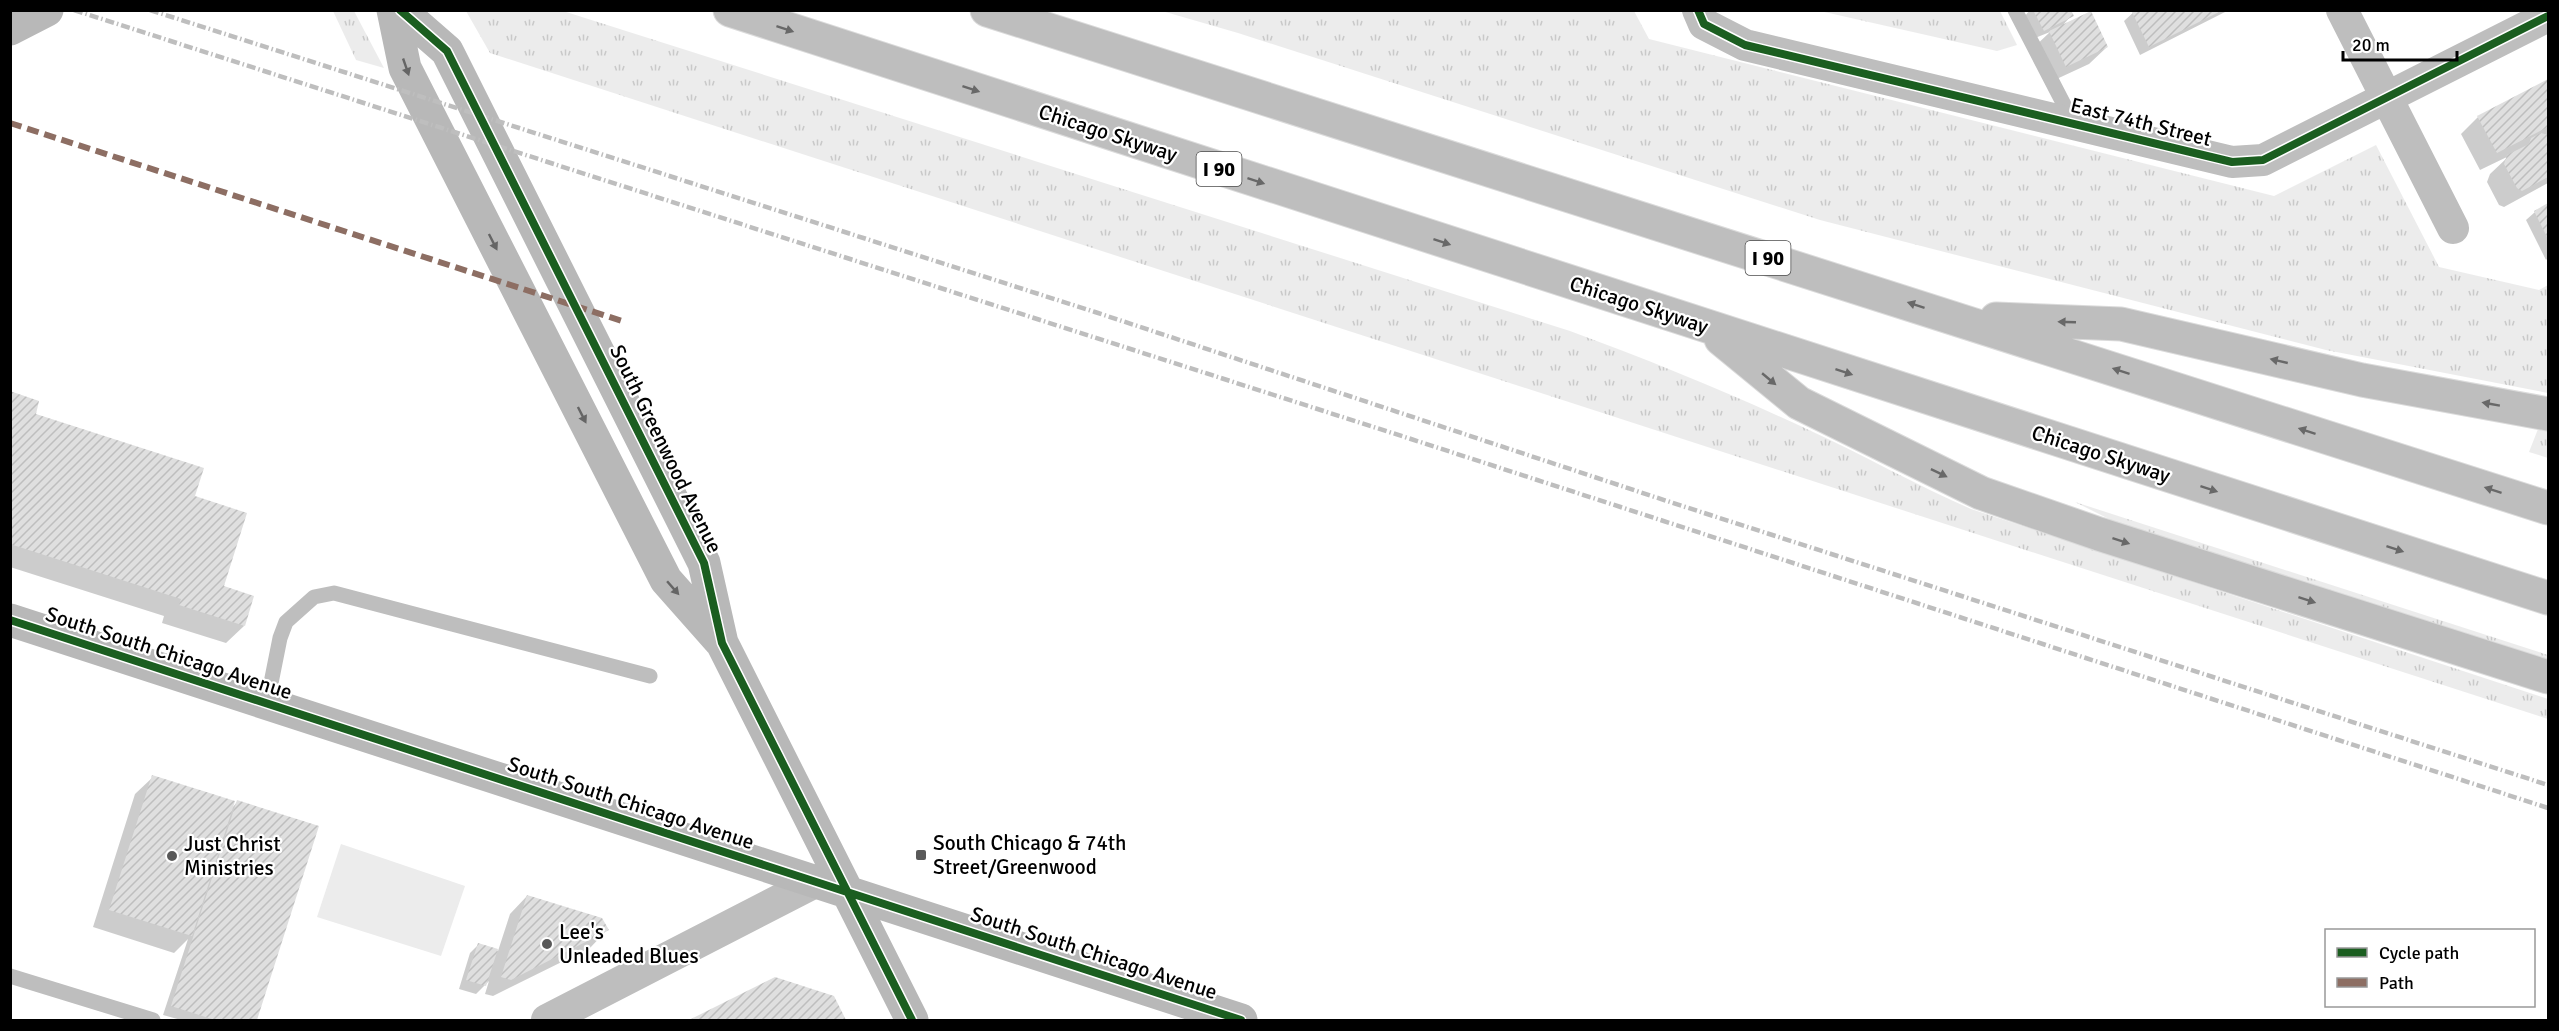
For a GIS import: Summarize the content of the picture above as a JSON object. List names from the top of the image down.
{
  "streets": {
    "highway": ["Chicago Skyway", "I 90"],
    "street": ["East 74th Street", "South Greenwood Avenue", "South South Chicago Avenue"]
  },
  "crossings": [
    ["South Greenwood Avenue", "South South Chicago Avenue"]
  ],
  "places": {
    "transit": ["South Chicago & 74th Street/Greenwood"],
    "other": ["Just Christ Ministries", "Lee's Unleaded Blues"]
  },
  "legend": ["Cycle path", "Path"],
  "scale_bar": "20 m"
}
